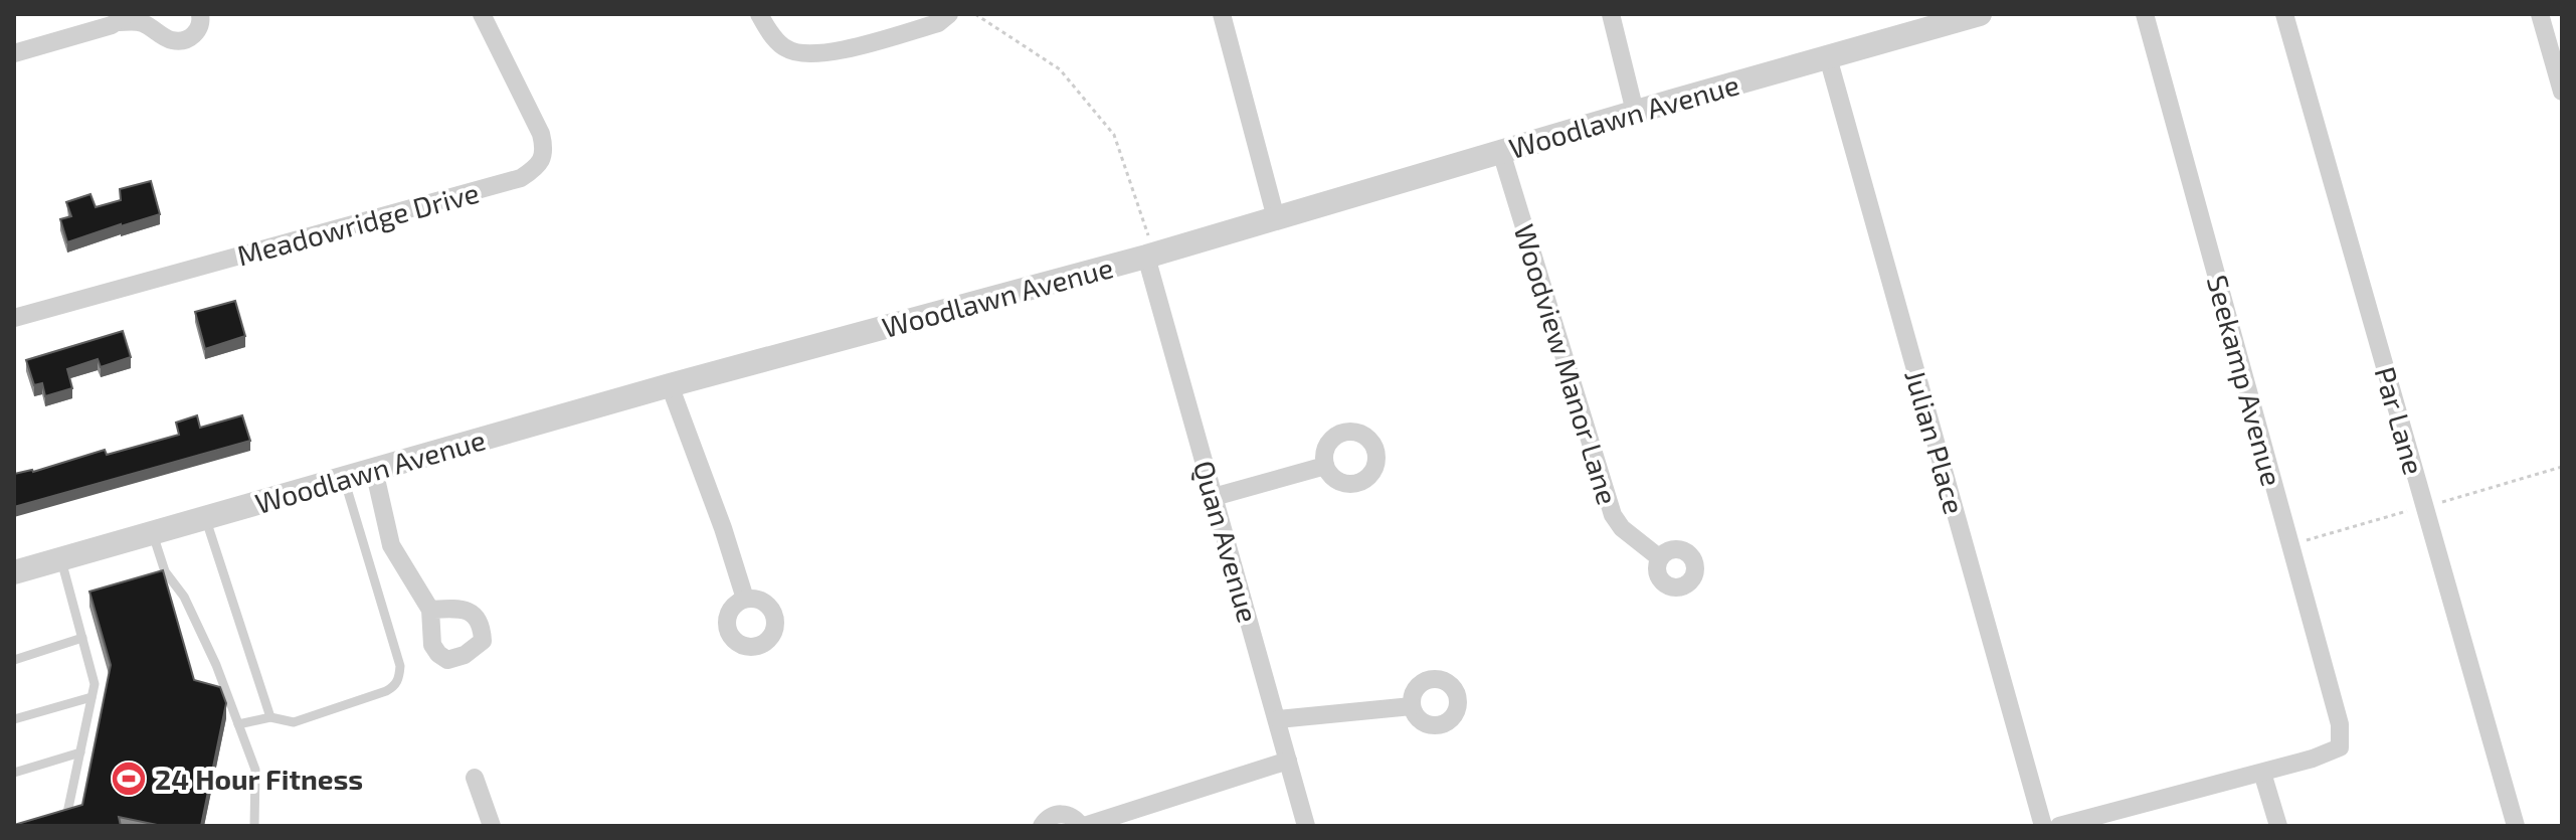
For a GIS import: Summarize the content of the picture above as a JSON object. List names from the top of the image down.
{
  "streets": {
    "street": [
      "Woodlawn Avenue",
      "Meadowridge Drive",
      "Woodview Manor Lane",
      "Seekamp Avenue",
      "Par Lane",
      "Julian Place",
      "Quan Avenue"
    ]
  },
  "crossings": [
    ["Woodlawn Avenue", "Woodview Manor Lane"],
    ["Woodlawn Avenue", "Julian Place"],
    ["Woodlawn Avenue", "Quan Avenue"]
  ],
  "places": {
    "sports": ["24 Hour Fitness"]
  }
}
